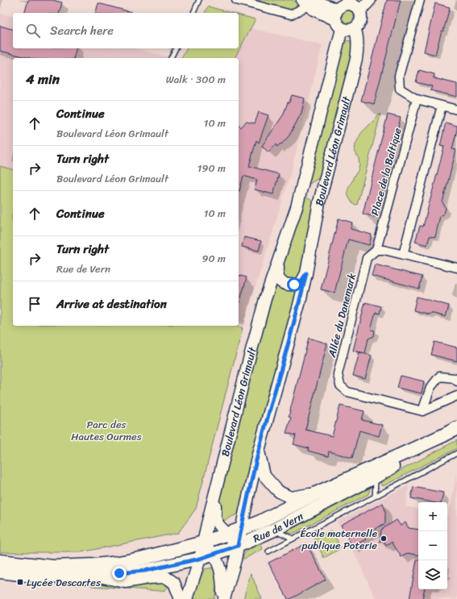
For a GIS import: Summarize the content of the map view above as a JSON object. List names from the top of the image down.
{
  "streets": {
    "main road": ["Boulevard Léon Grimault", "Rue de Vern"],
    "street": ["Place de la Baltique", "Allée du Danemark"]
  },
  "crossings": [
    ["Boulevard Léon Grimault", "Rue de Vern"],
    ["Place de la Baltique", "Allée du Danemark"]
  ],
  "parks": ["Parc des Hautes Ourmes"],
  "places": {
    "other": ["École maternelle publique Poterie"],
    "transit": ["Lycée Descartes"]
  },
  "page": {
    "search": "Search here",
    "heading": ["4 min", "Walk · 300 m"],
    "list": [
      ["Continue", "Boulevard Léon Grimault", "10 m"],
      ["Turn right", "Boulevard Léon Grimault", "190 m"],
      ["Continue", "10 m"],
      ["Turn right", "Rue de Vern", "90 m"],
      "Arrive at destination"
    ],
    "map_buttons": ["+", "−"]
  }
}
